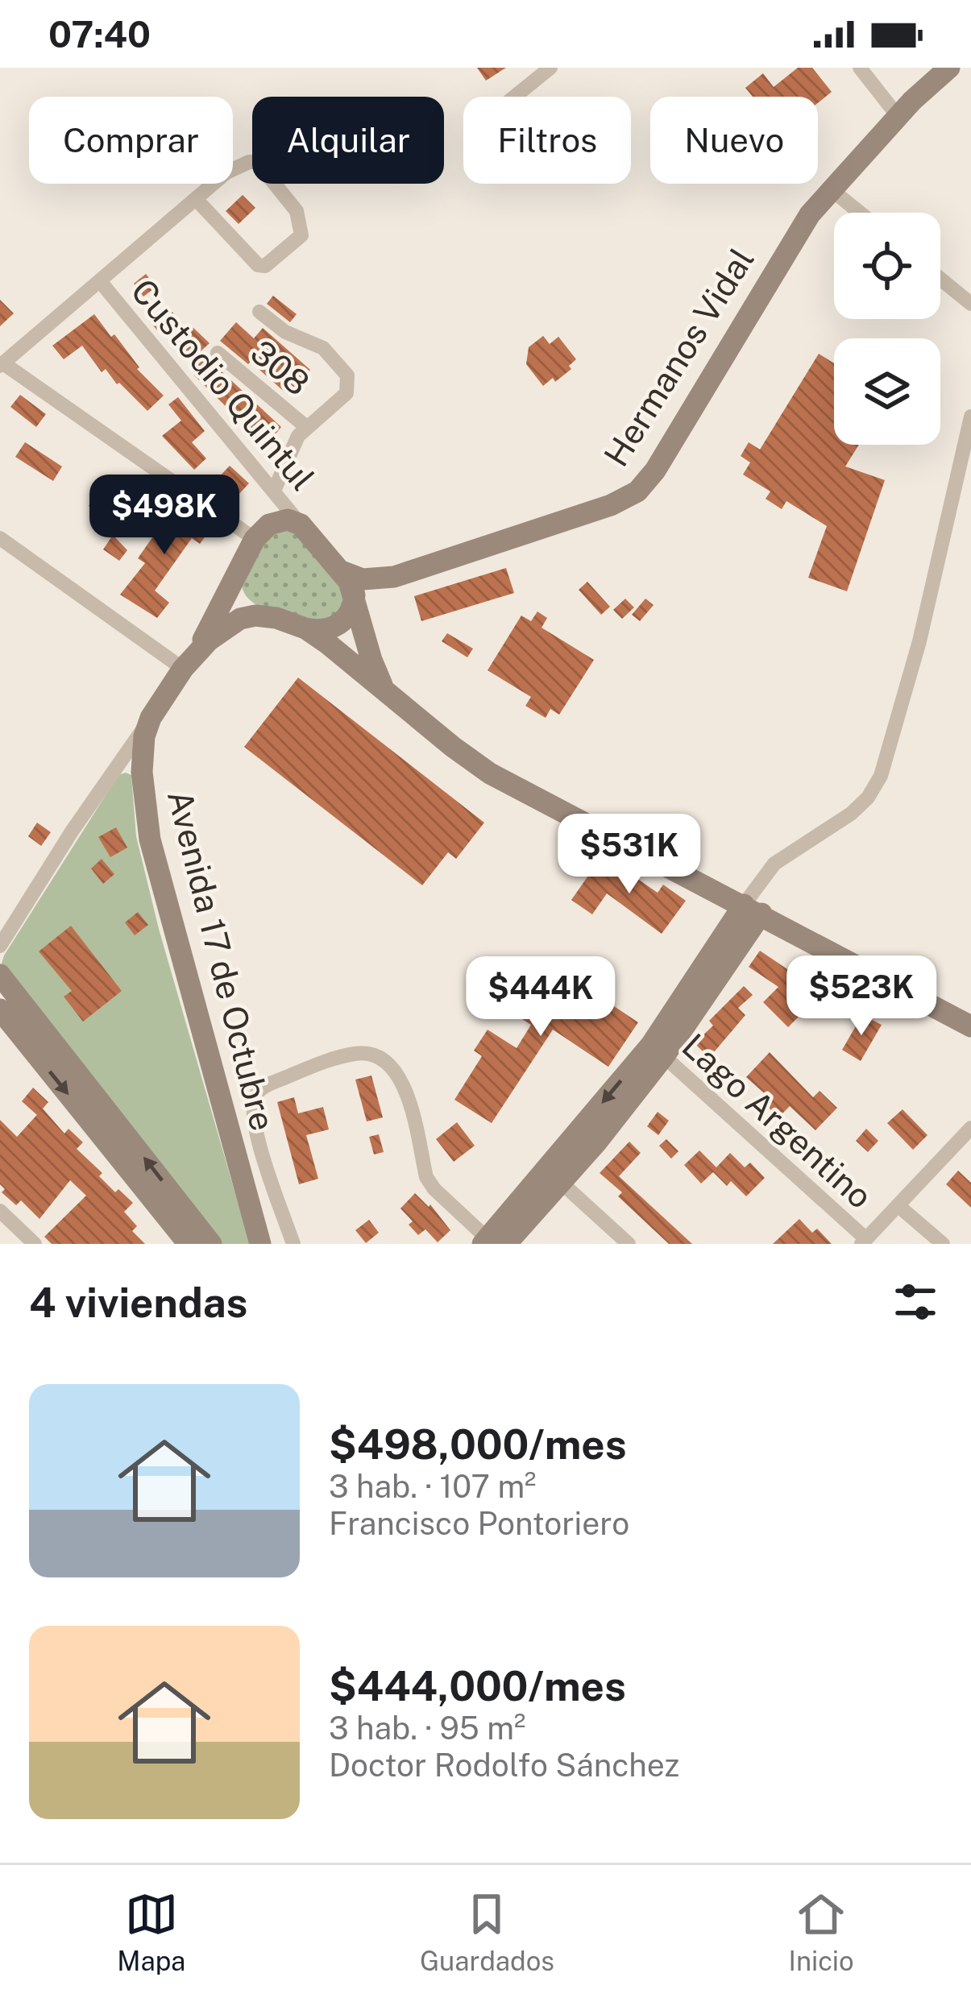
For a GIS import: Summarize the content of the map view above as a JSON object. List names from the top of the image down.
{
  "streets": {
    "main road": ["Hermanos Vidal", "Avenida 17 de Octubre"],
    "street": ["308", "Custodio Quintul", "Lago Argentino"]
  },
  "crossings": [
    ["Hermanos Vidal", "Custodio Quintul"],
    ["Hermanos Vidal", "Avenida 17 de Octubre"],
    ["Custodio Quintul", "Avenida 17 de Octubre"]
  ],
  "page": {
    "status": "07:40",
    "chip": [
      "Comprar",
      "Alquilar",
      "Filtros",
      "Nuevo"
    ],
    "price": [
      "$498K",
      "$531K",
      "$523K",
      "$444K"
    ],
    "heading": "4 viviendas",
    "list": [
      {
        "name": "$498,000/mes",
        "note": "3 hab. · 107 m² · Francisco Pontoriero"
      },
      {
        "name": "$444,000/mes",
        "note": "3 hab. · 95 m² · Doctor Rodolfo Sánchez"
      }
    ],
    "tabs": ["Mapa", "Guardados", "Inicio"]
  }
}
